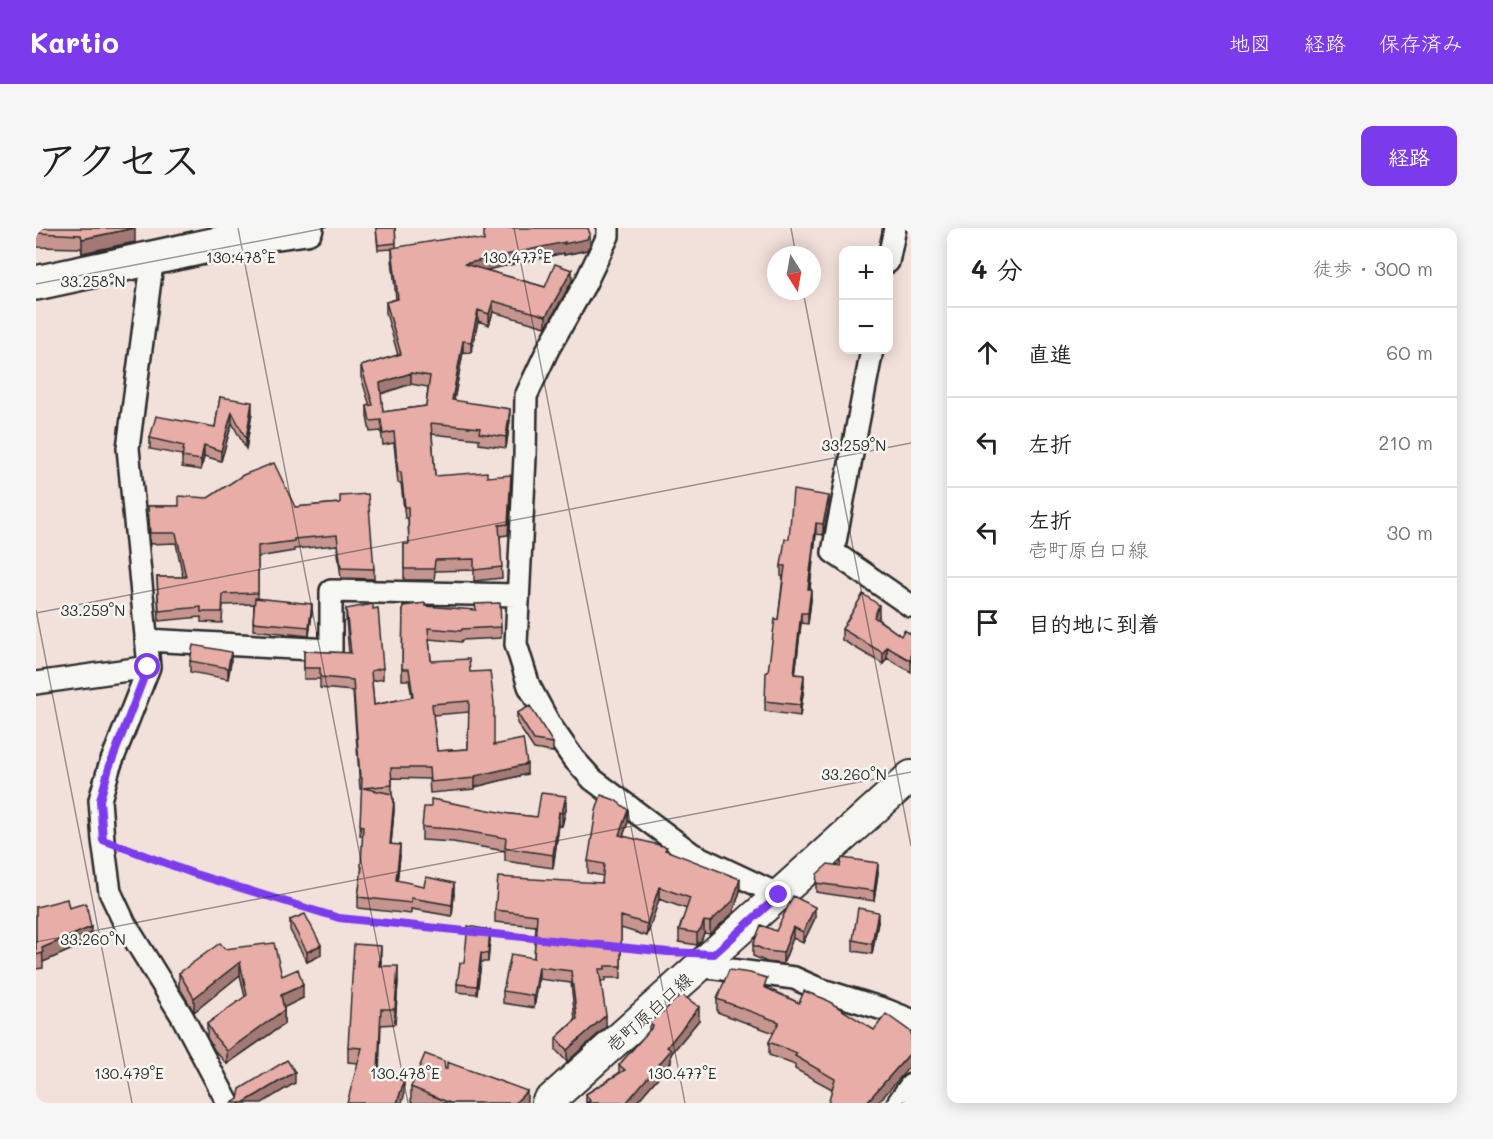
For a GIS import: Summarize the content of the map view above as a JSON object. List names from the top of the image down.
{
  "streets": {
    "main road": ["壱町原白口線"]
  },
  "north": "bottom",
  "page": {
    "header": "Kartio",
    "nav": ["地図", "経路", "保存済み"],
    "title": "アクセス",
    "buttons": "経路",
    "heading": ["4 分", "徒歩 · 300 m"],
    "map_buttons": ["+", "−"],
    "list": [
      ["直進", "60 m"],
      ["左折", "210 m"],
      ["左折", "壱町原白口線", "30 m"],
      "目的地に到着"
    ]
  },
  "coordinates": [
    "130.478°E",
    "130.477°E",
    "33.258°N",
    "33.259°N",
    "33.260°N",
    "130.479°E"
  ]
}
